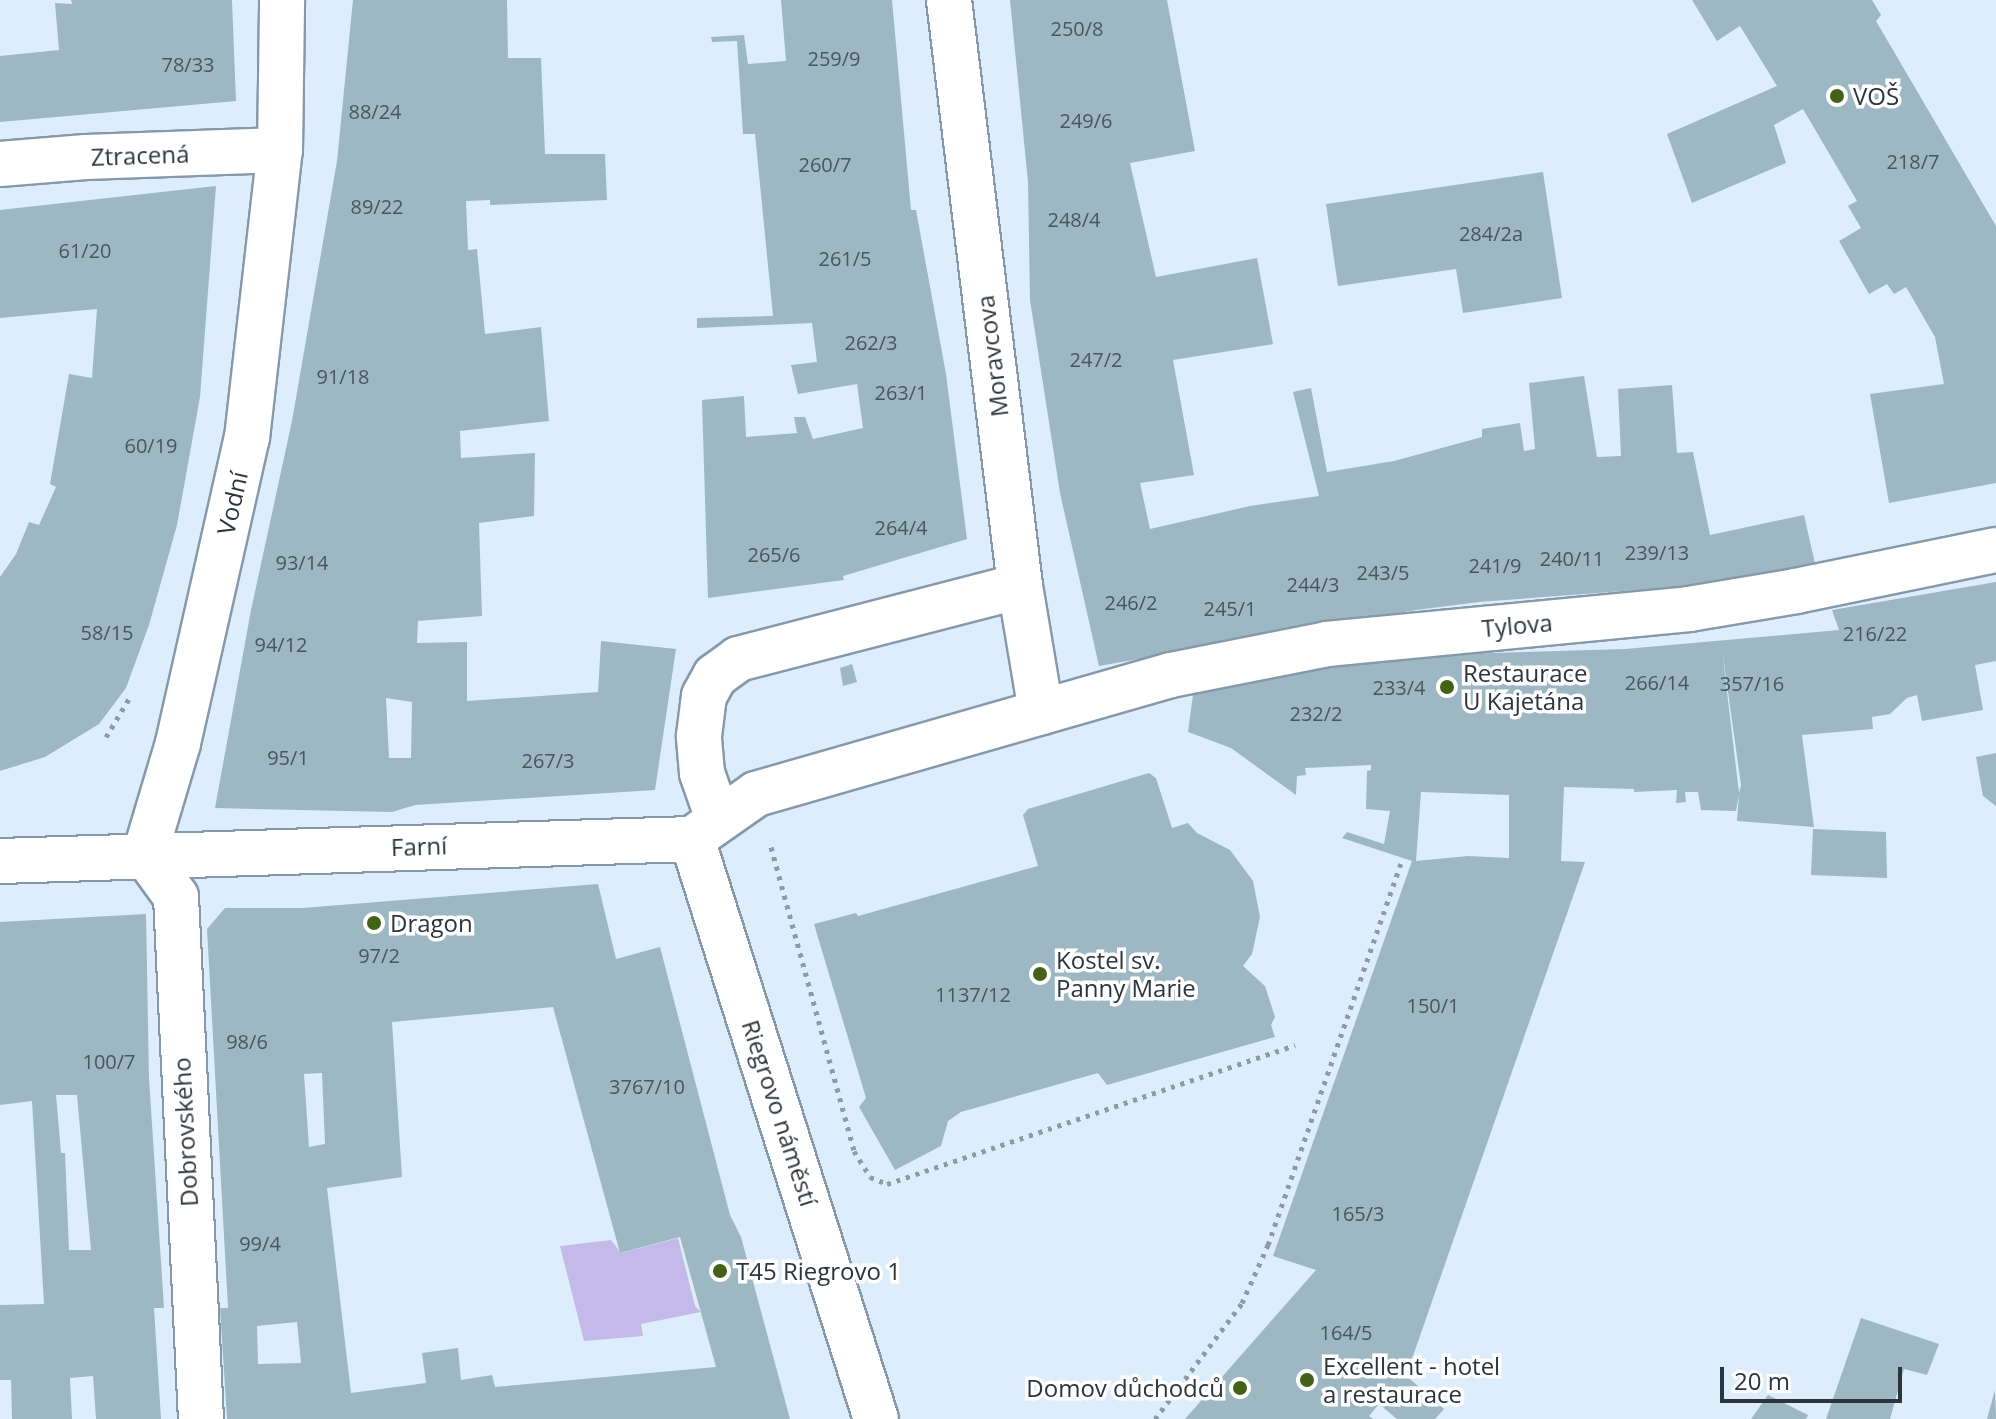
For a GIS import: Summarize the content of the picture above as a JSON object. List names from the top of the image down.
{
  "streets": {
    "street": [
      "Ztracená",
      "Moravcova",
      "Vodní",
      "Tylova",
      "Farní",
      "Riegrovo náměstí",
      "Dobrovského"
    ]
  },
  "crossings": [
    ["Ztracená", "Vodní"],
    ["Moravcova", "Tylova"],
    ["Moravcova", "Riegrovo náměstí"],
    ["Vodní", "Farní"],
    ["Vodní", "Dobrovského"],
    ["Farní", "Riegrovo náměstí"],
    ["Farní", "Dobrovského"]
  ],
  "places": [
    "VOŠ",
    "Restaurace U Kajetána",
    "Dragon",
    "Kostel sv. Panny Marie",
    "T45 Riegrovo 1",
    "Excellent - hotel a restaurace",
    "Domov důchodců"
  ],
  "house_numbers": [
    "250/8",
    "259/9",
    "78/33",
    "88/24",
    "249/6",
    "218/7",
    "260/7",
    "89/22",
    "248/4",
    "284/2a",
    "61/20",
    "261/5",
    "262/3",
    "247/2",
    "91/18",
    "263/1",
    "60/19",
    "264/4",
    "239/13",
    "265/6",
    "240/11",
    "93/14",
    "241/9",
    "243/5",
    "244/3",
    "246/2",
    "245/1",
    "58/15",
    "216/22",
    "94/12",
    "266/14",
    "357/16",
    "233/4",
    "232/2",
    "95/1",
    "267/3",
    "97/2",
    "1137/12",
    "150/1",
    "98/6",
    "100/7",
    "3767/10",
    "165/3",
    "99/4",
    "164/5"
  ],
  "scale_bar": "20 m"
}
